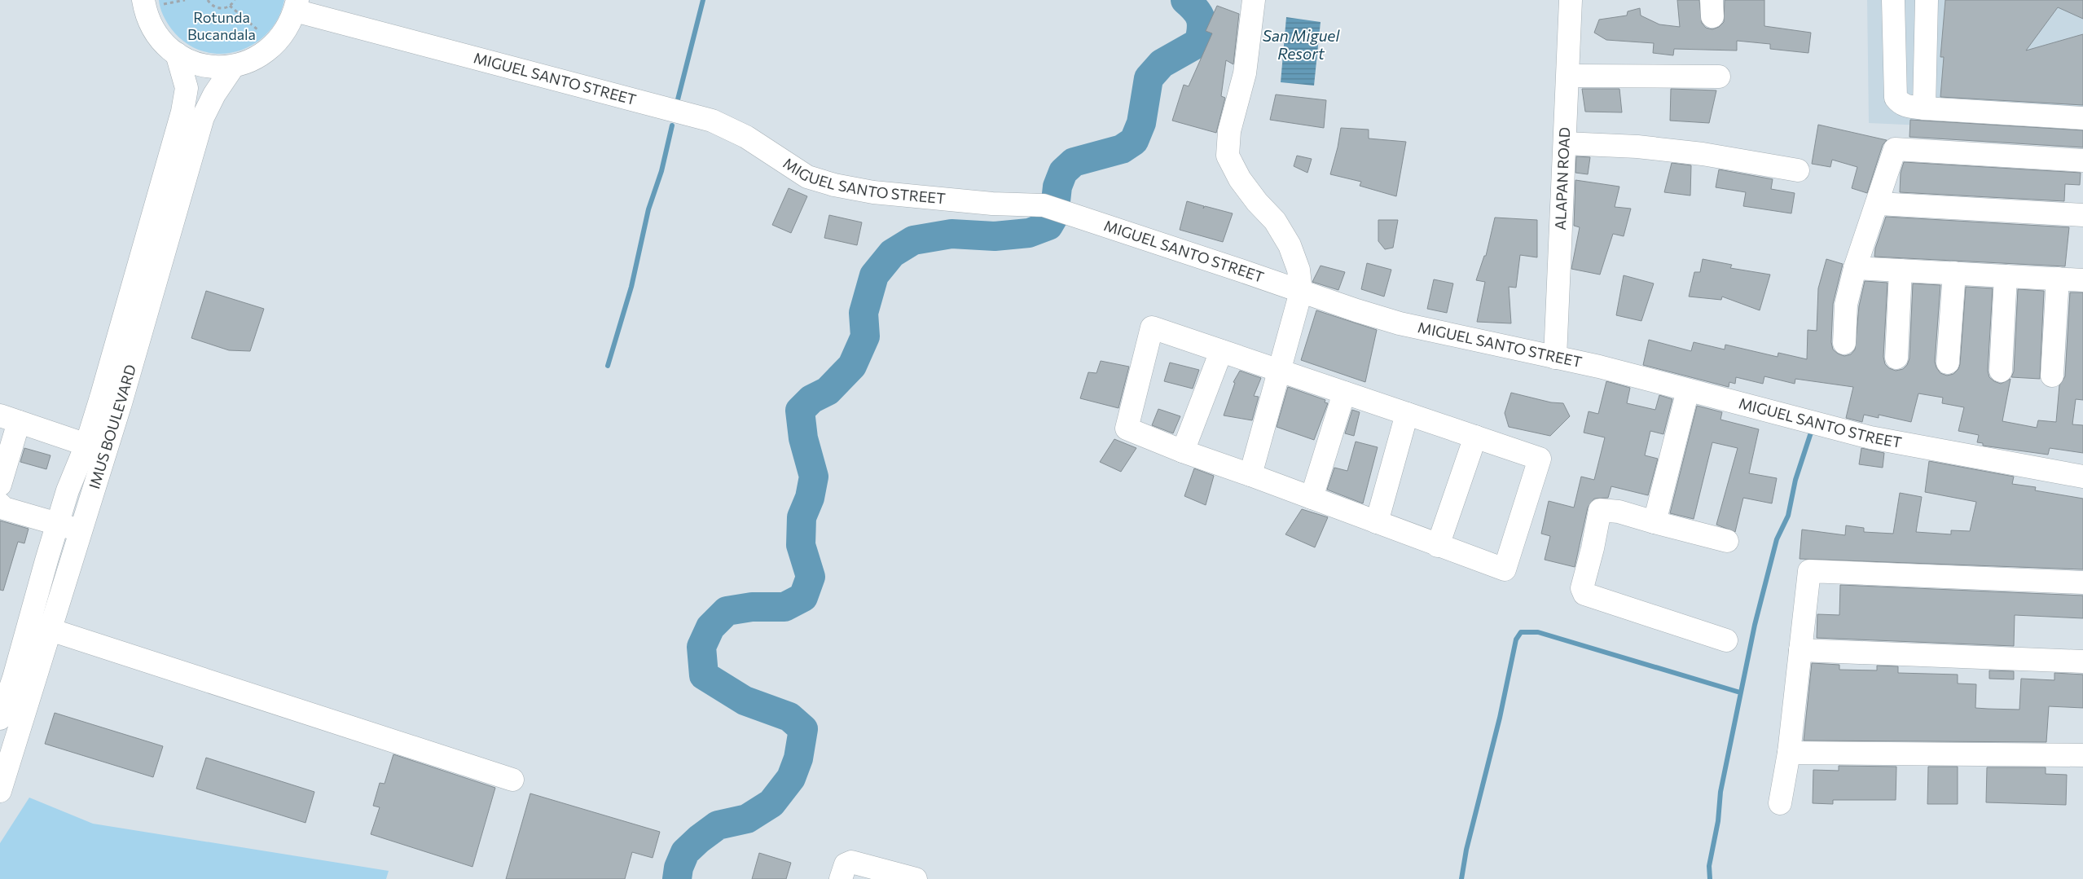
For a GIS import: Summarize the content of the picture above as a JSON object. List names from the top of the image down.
{
  "streets": {
    "street": ["MIGUEL SANTO STREET", "ALAPAN ROAD", "IMUS BOULEVARD"]
  },
  "crossings": [
    ["MIGUEL SANTO STREET", "ALAPAN ROAD"]
  ],
  "water": ["San Miguel Resort"],
  "parks": ["Rotunda Bucandala"]
}
